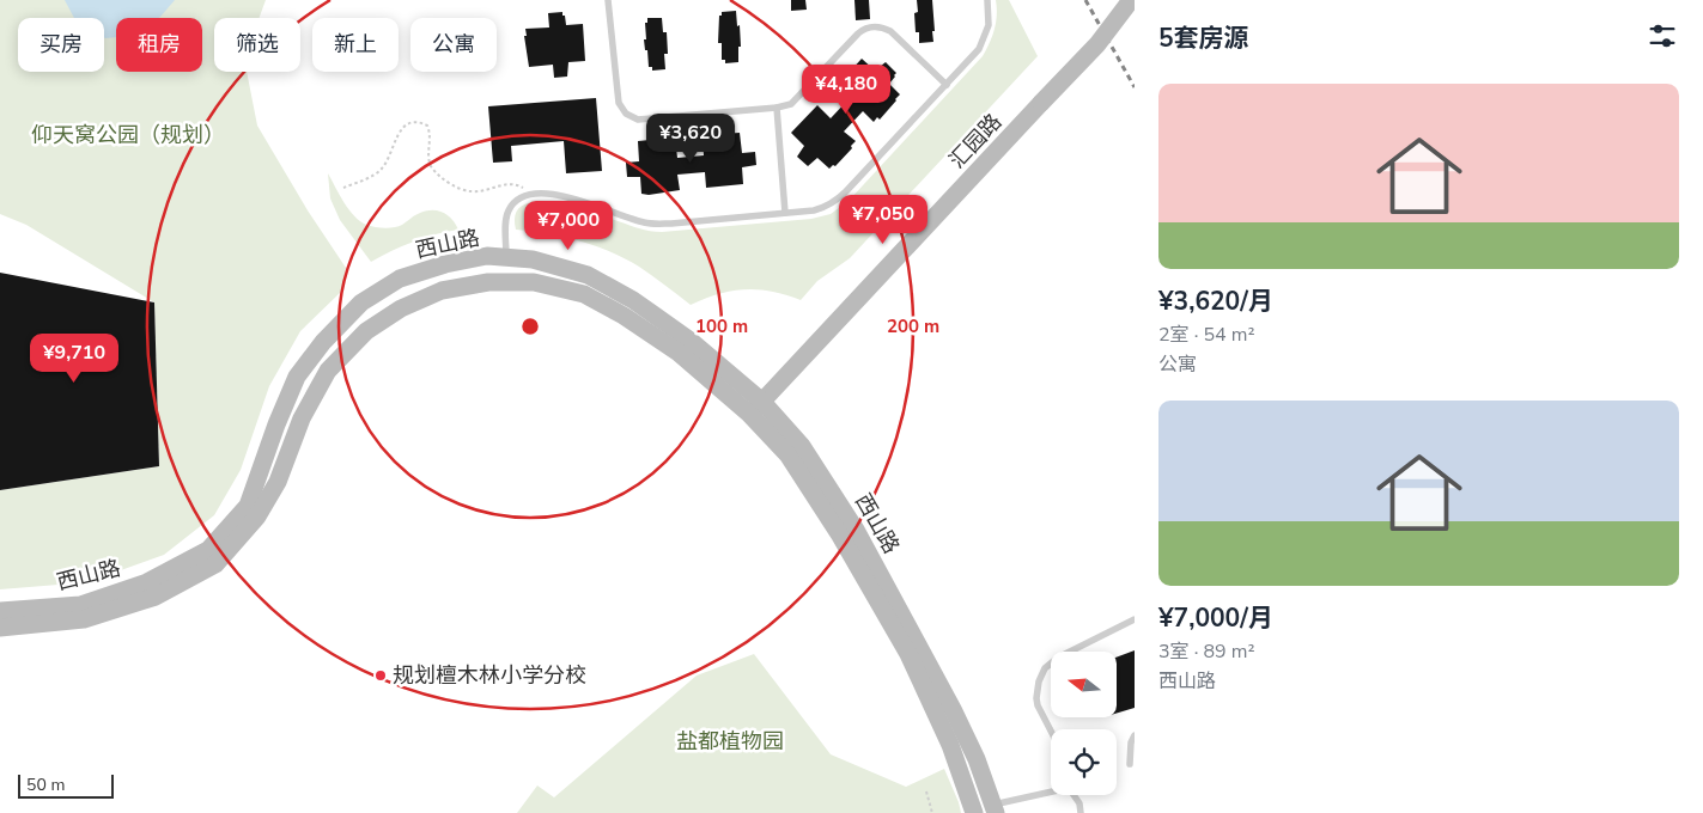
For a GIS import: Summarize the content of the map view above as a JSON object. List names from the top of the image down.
{
  "streets": {
    "main road": ["汇园路", "西山路"]
  },
  "crossings": [
    ["汇园路", "西山路"]
  ],
  "parks": ["仰天窝公园（规划）", "盐都植物园"],
  "places": ["规划檀木林小学分校"],
  "scale_bar": "50 m",
  "north": "left",
  "page": {
    "heading": "5套房源",
    "chip": [
      "买房",
      "租房",
      "筛选",
      "新上",
      "公寓"
    ],
    "price": [
      "¥4,180",
      "¥3,620",
      "¥7,050",
      "¥7,000",
      "¥9,710"
    ],
    "list": [
      {
        "name": "¥3,620/月",
        "note": "2室 · 54 m² · 公寓"
      },
      {
        "name": "¥7,000/月",
        "note": "3室 · 89 m² · 西山路"
      }
    ],
    "scale": "50 m"
  },
  "rings": ["100 m", "200 m"]
}
